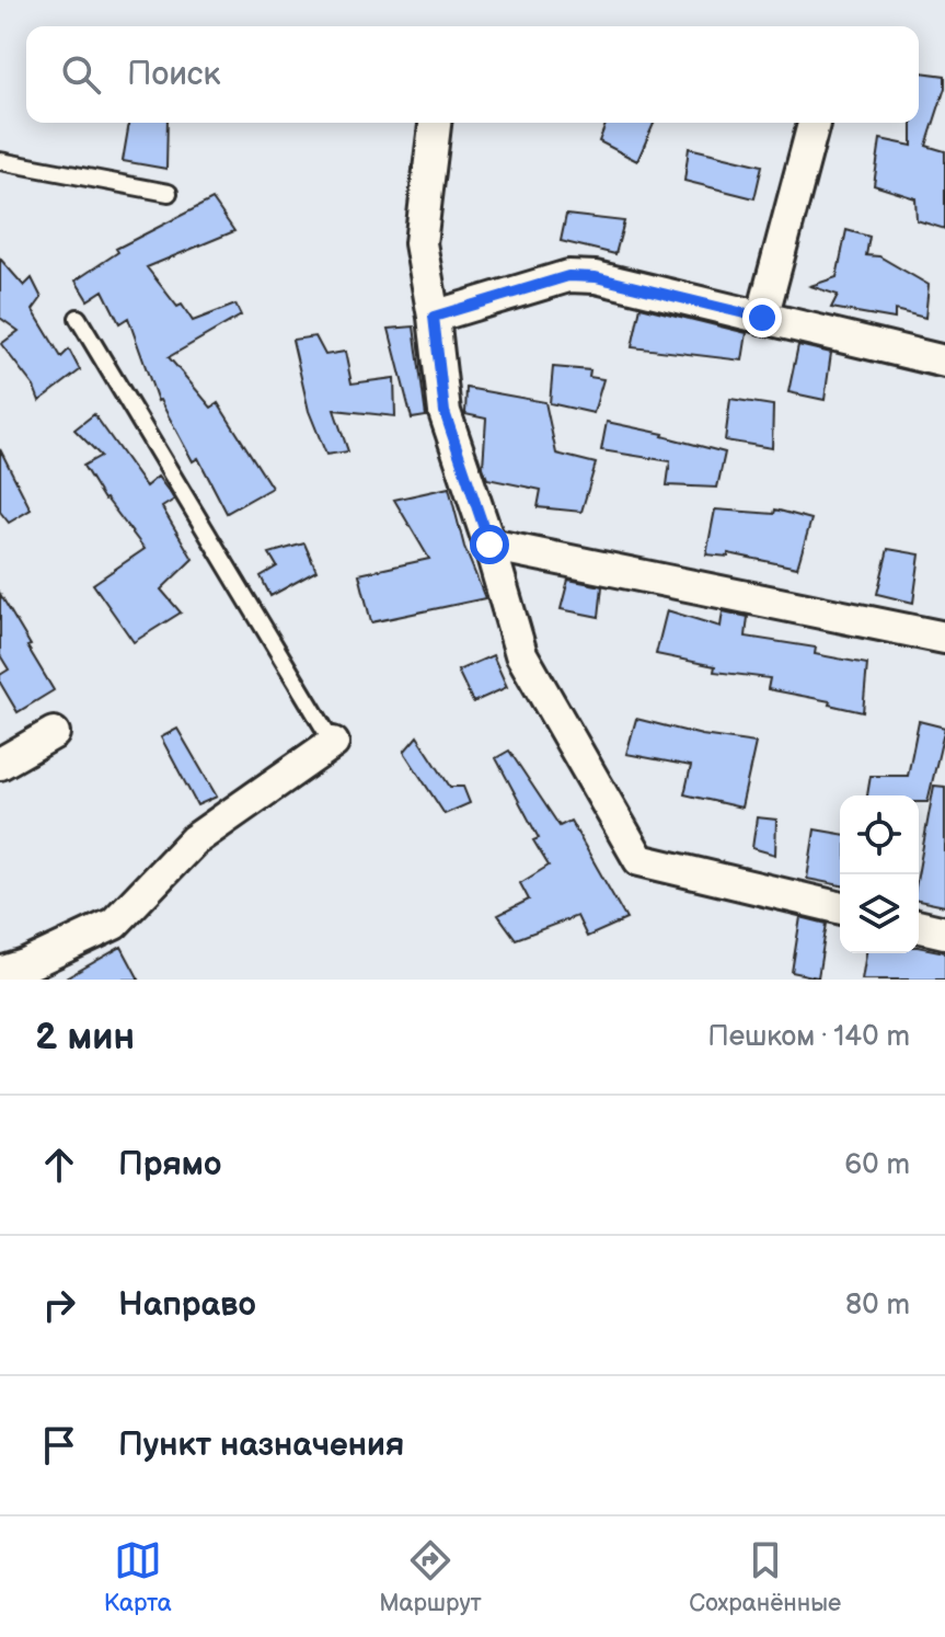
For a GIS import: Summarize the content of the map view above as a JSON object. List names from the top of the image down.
{
  "page": {
    "search": "Поиск",
    "heading": ["2 мин", "Пешком · 140 m"],
    "list": [
      ["Прямо", "60 m"],
      ["Направо", "80 m"],
      "Пункт назначения"
    ],
    "nav": ["Карта", "Маршрут", "Сохранённые"]
  }
}
